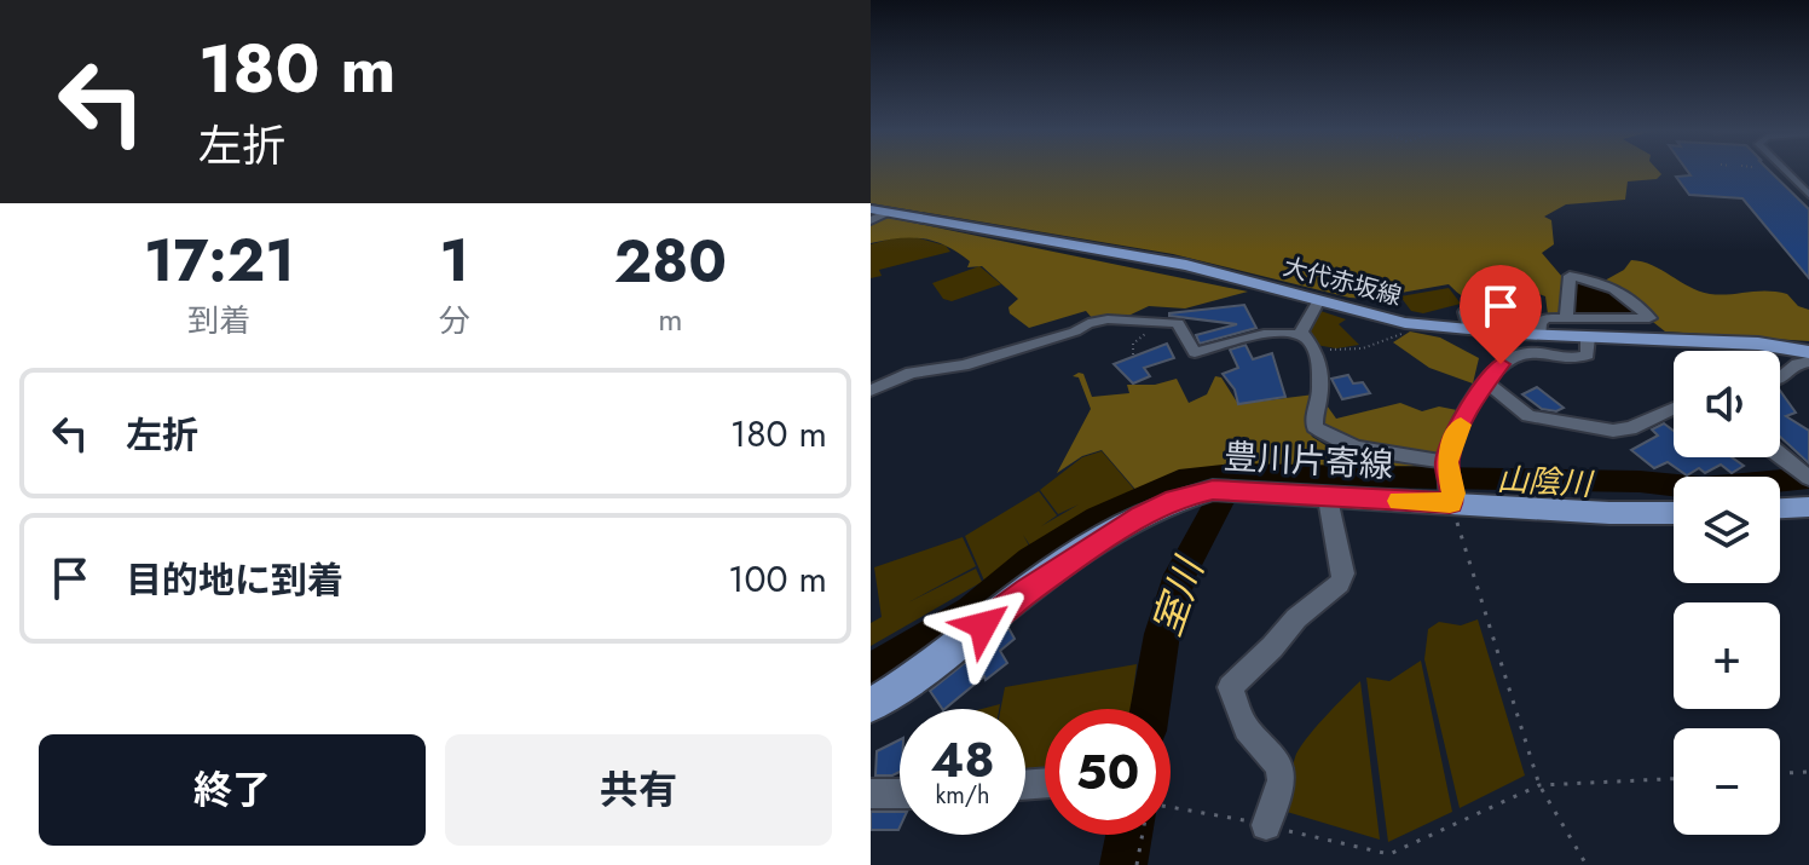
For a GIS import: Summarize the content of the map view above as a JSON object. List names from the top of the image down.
{
  "streets": {
    "main road": ["大代赤坂線", "豊川片寄線"]
  },
  "water": ["山陰川", "室川"],
  "page": {
    "turn": ["180 m", "左折"],
    "eta": [
      "17:21",
      "到着",
      "1",
      "分",
      "280",
      "m"
    ],
    "map_buttons": ["+", "−"],
    "list": [
      {
        "name": "左折",
        "value": "180 m"
      },
      {
        "name": "目的地に到着",
        "value": "100 m"
      }
    ],
    "speed": "48 km/h",
    "limit": "50",
    "buttons": ["終了", "共有"]
  }
}
